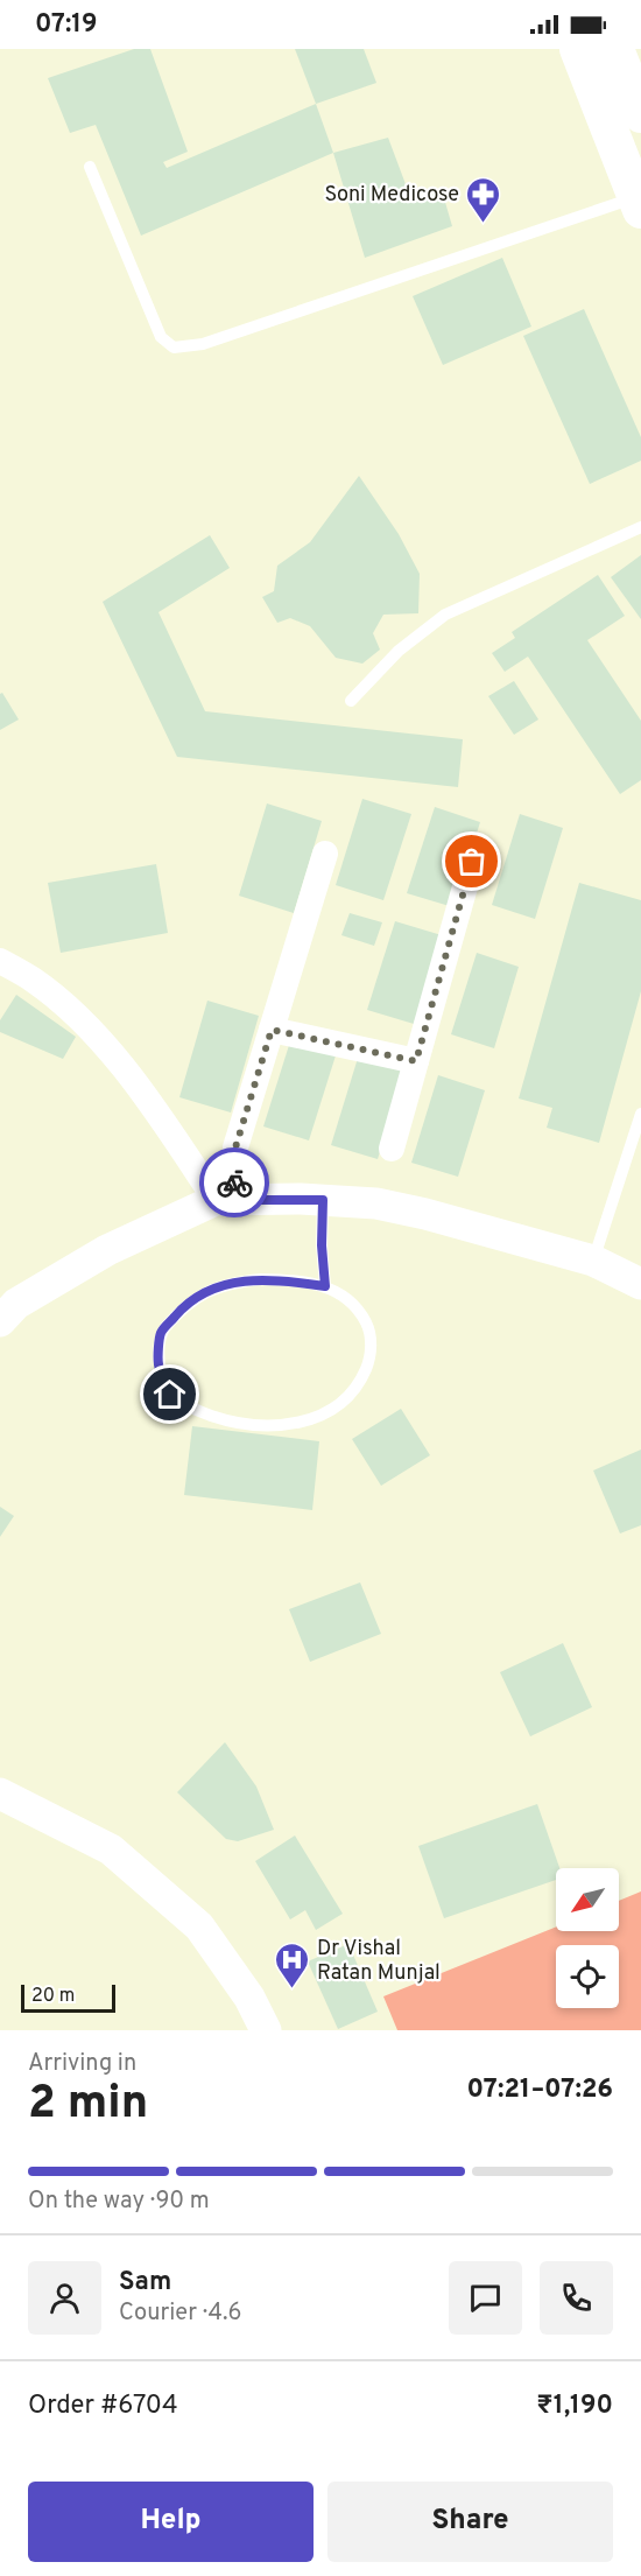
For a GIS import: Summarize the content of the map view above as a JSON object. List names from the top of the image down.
{
  "places": {
    "pharmacy": ["Soni Medicose"],
    "hospital": ["Dr Vishal Ratan Munjal"]
  },
  "scale_bar": "20 m",
  "north": "bottom left",
  "page": {
    "status": "07:19",
    "scale": "20 m",
    "heading": ["2 min", "Arriving in", "07:21–07:26"],
    "panel": [
      "Sam",
      "Courier · 4.6",
      "Order #6704",
      "₹1,190"
    ],
    "bar": "On the way · 90 m",
    "buttons": ["Help", "Share"]
  }
}
